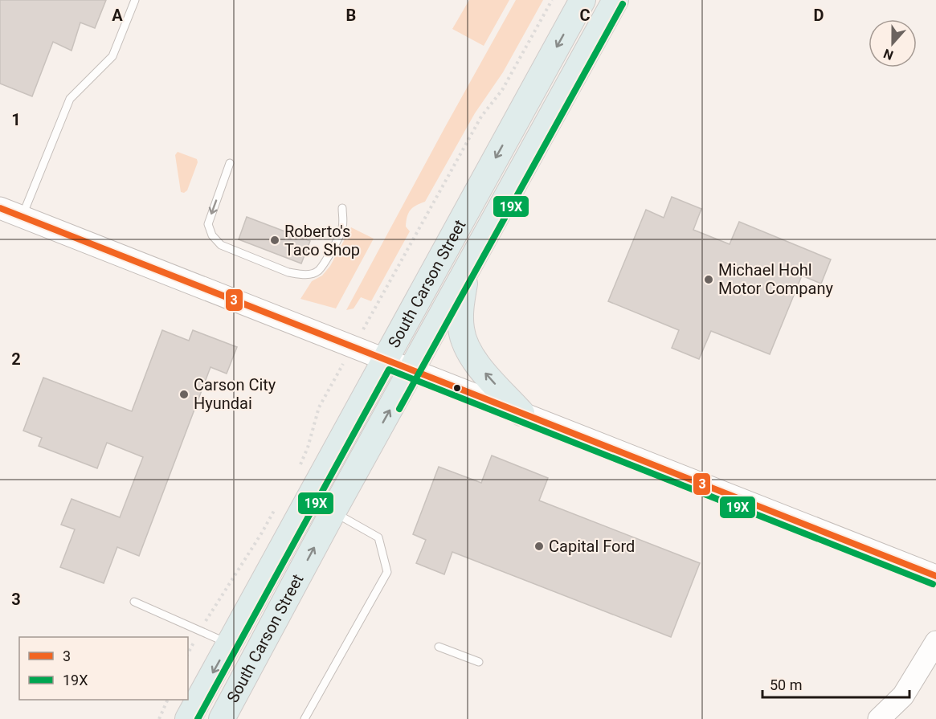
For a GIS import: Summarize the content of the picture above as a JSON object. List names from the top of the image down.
{
  "streets": {
    "main road": ["South Carson Street"]
  },
  "places": [
    "Roberto's Taco Shop",
    "Michael Hohl Motor Company",
    "Carson City Hyundai",
    "Capital Ford"
  ],
  "lines": ["transit line 19X", "transit line 3"],
  "legend": ["3", "19X"],
  "scale_bar": "50 m",
  "north": "bottom",
  "grid": {
    "columns": [
      "A",
      "B",
      "C",
      "D"
    ],
    "rows": ["1", "2", "3"]
  }
}
